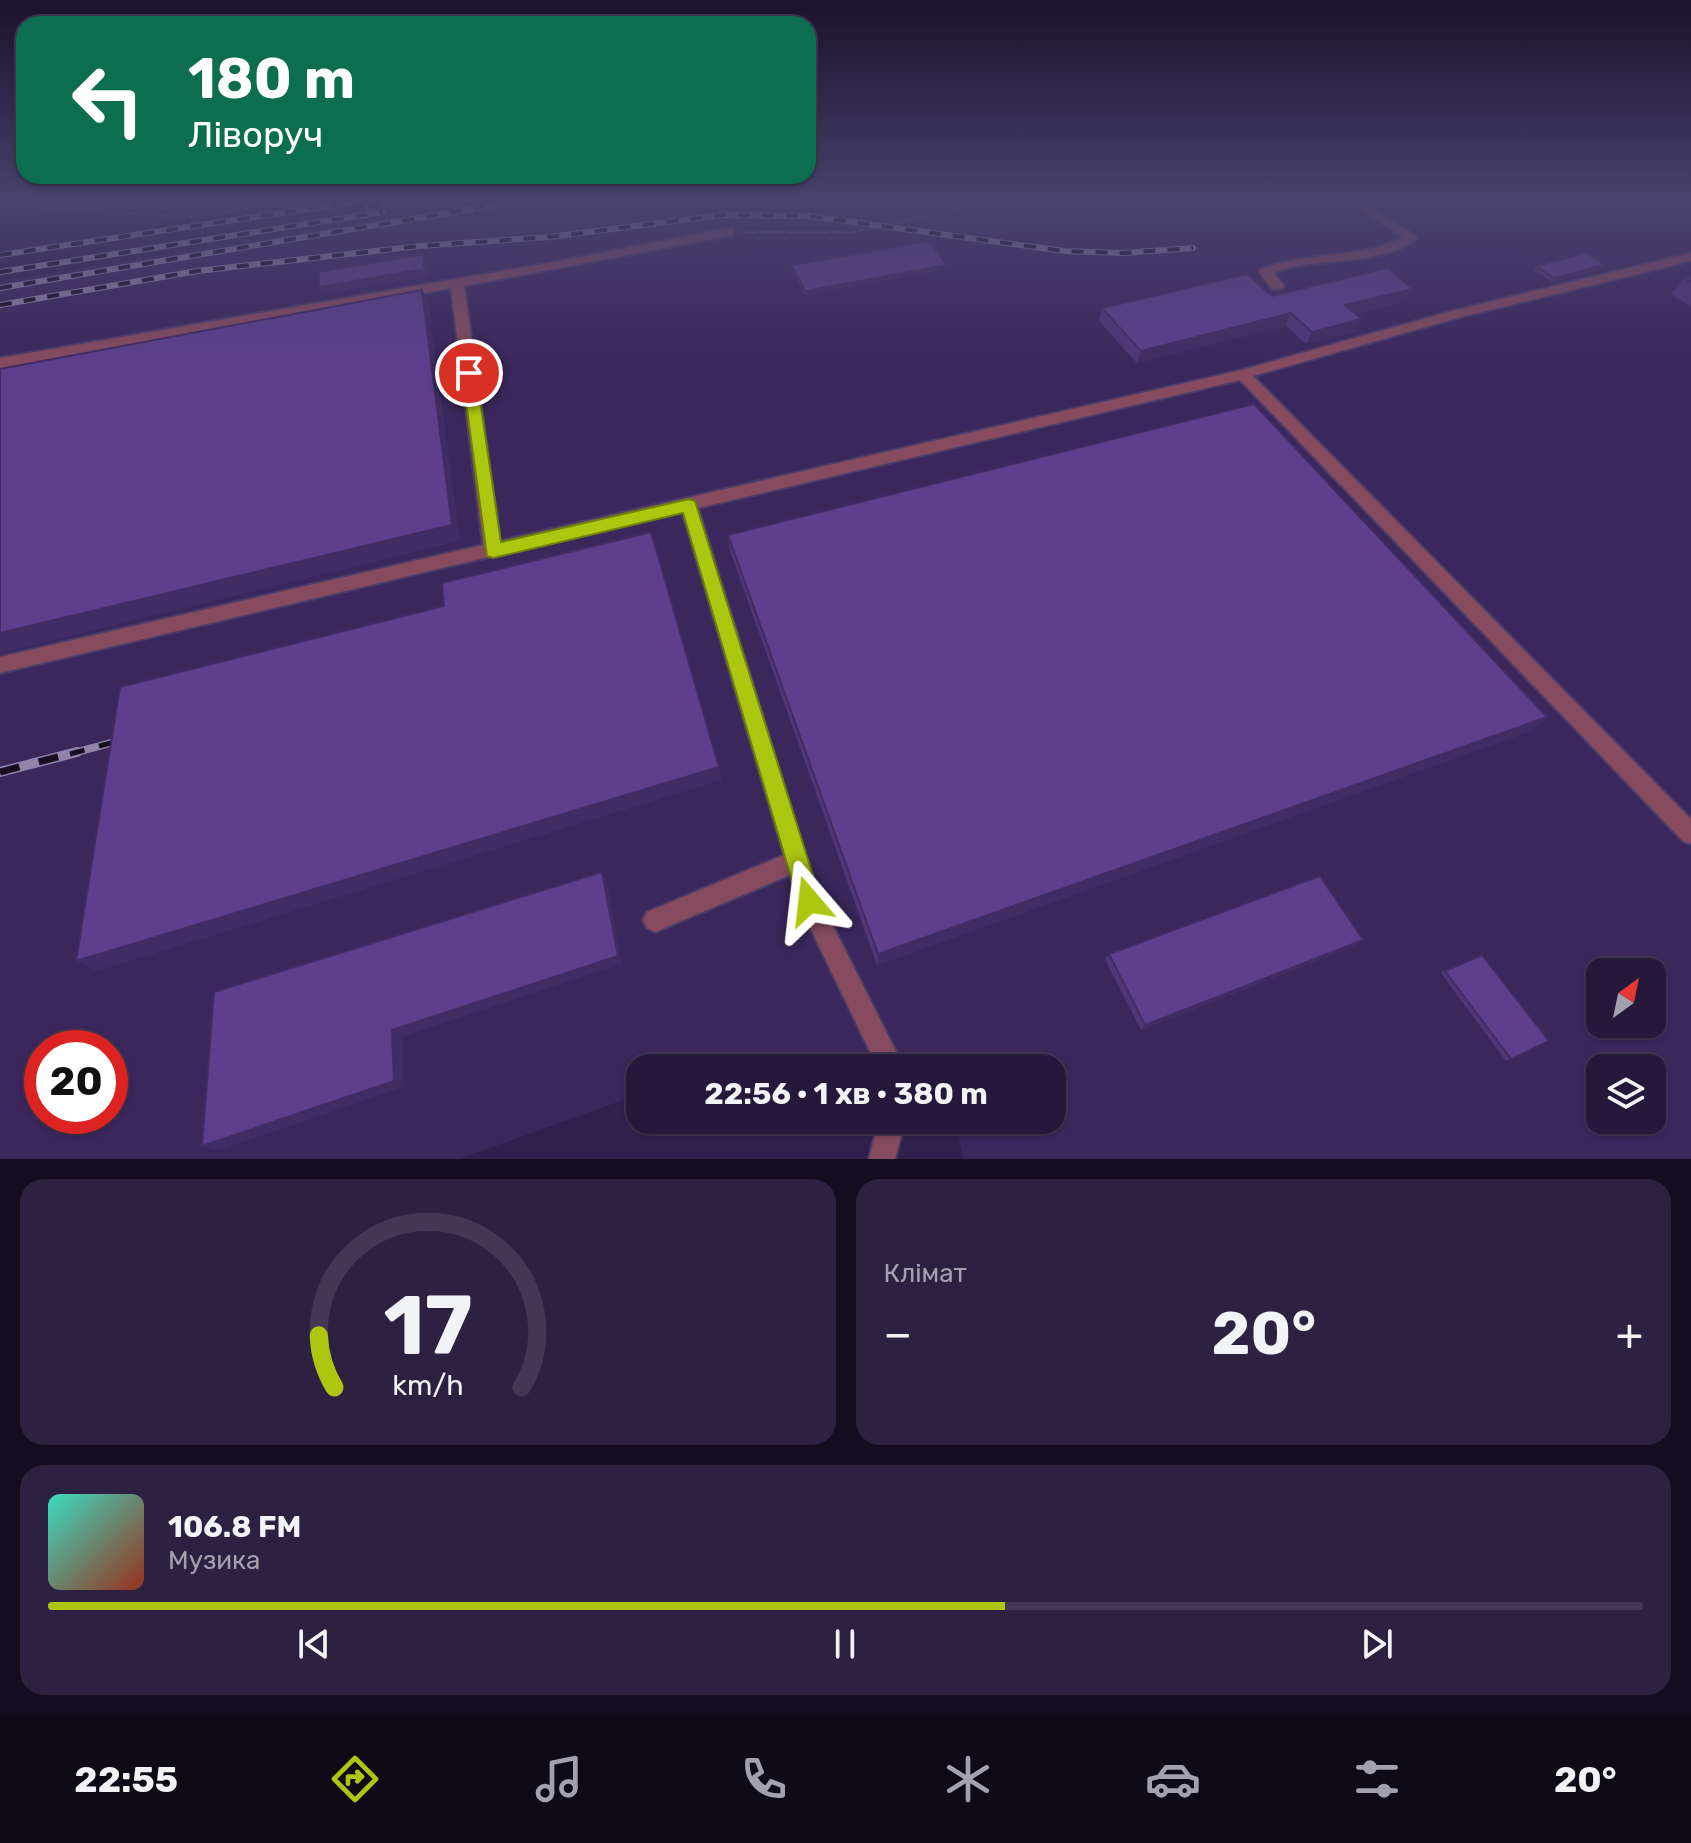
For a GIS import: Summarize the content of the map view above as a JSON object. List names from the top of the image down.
{
  "north": "top right",
  "page": {
    "turn": ["180 m", "Ліворуч"],
    "limit": "20",
    "trip": "22:56 · 1 хв · 380 m",
    "tile": "Клімат",
    "heat": ["−", "20°", "+"],
    "song": ["106.8 FM", "Музика"],
    "tabs": ["22:55", "20°"],
    "gauge": ["17", "km/h"]
  }
}
